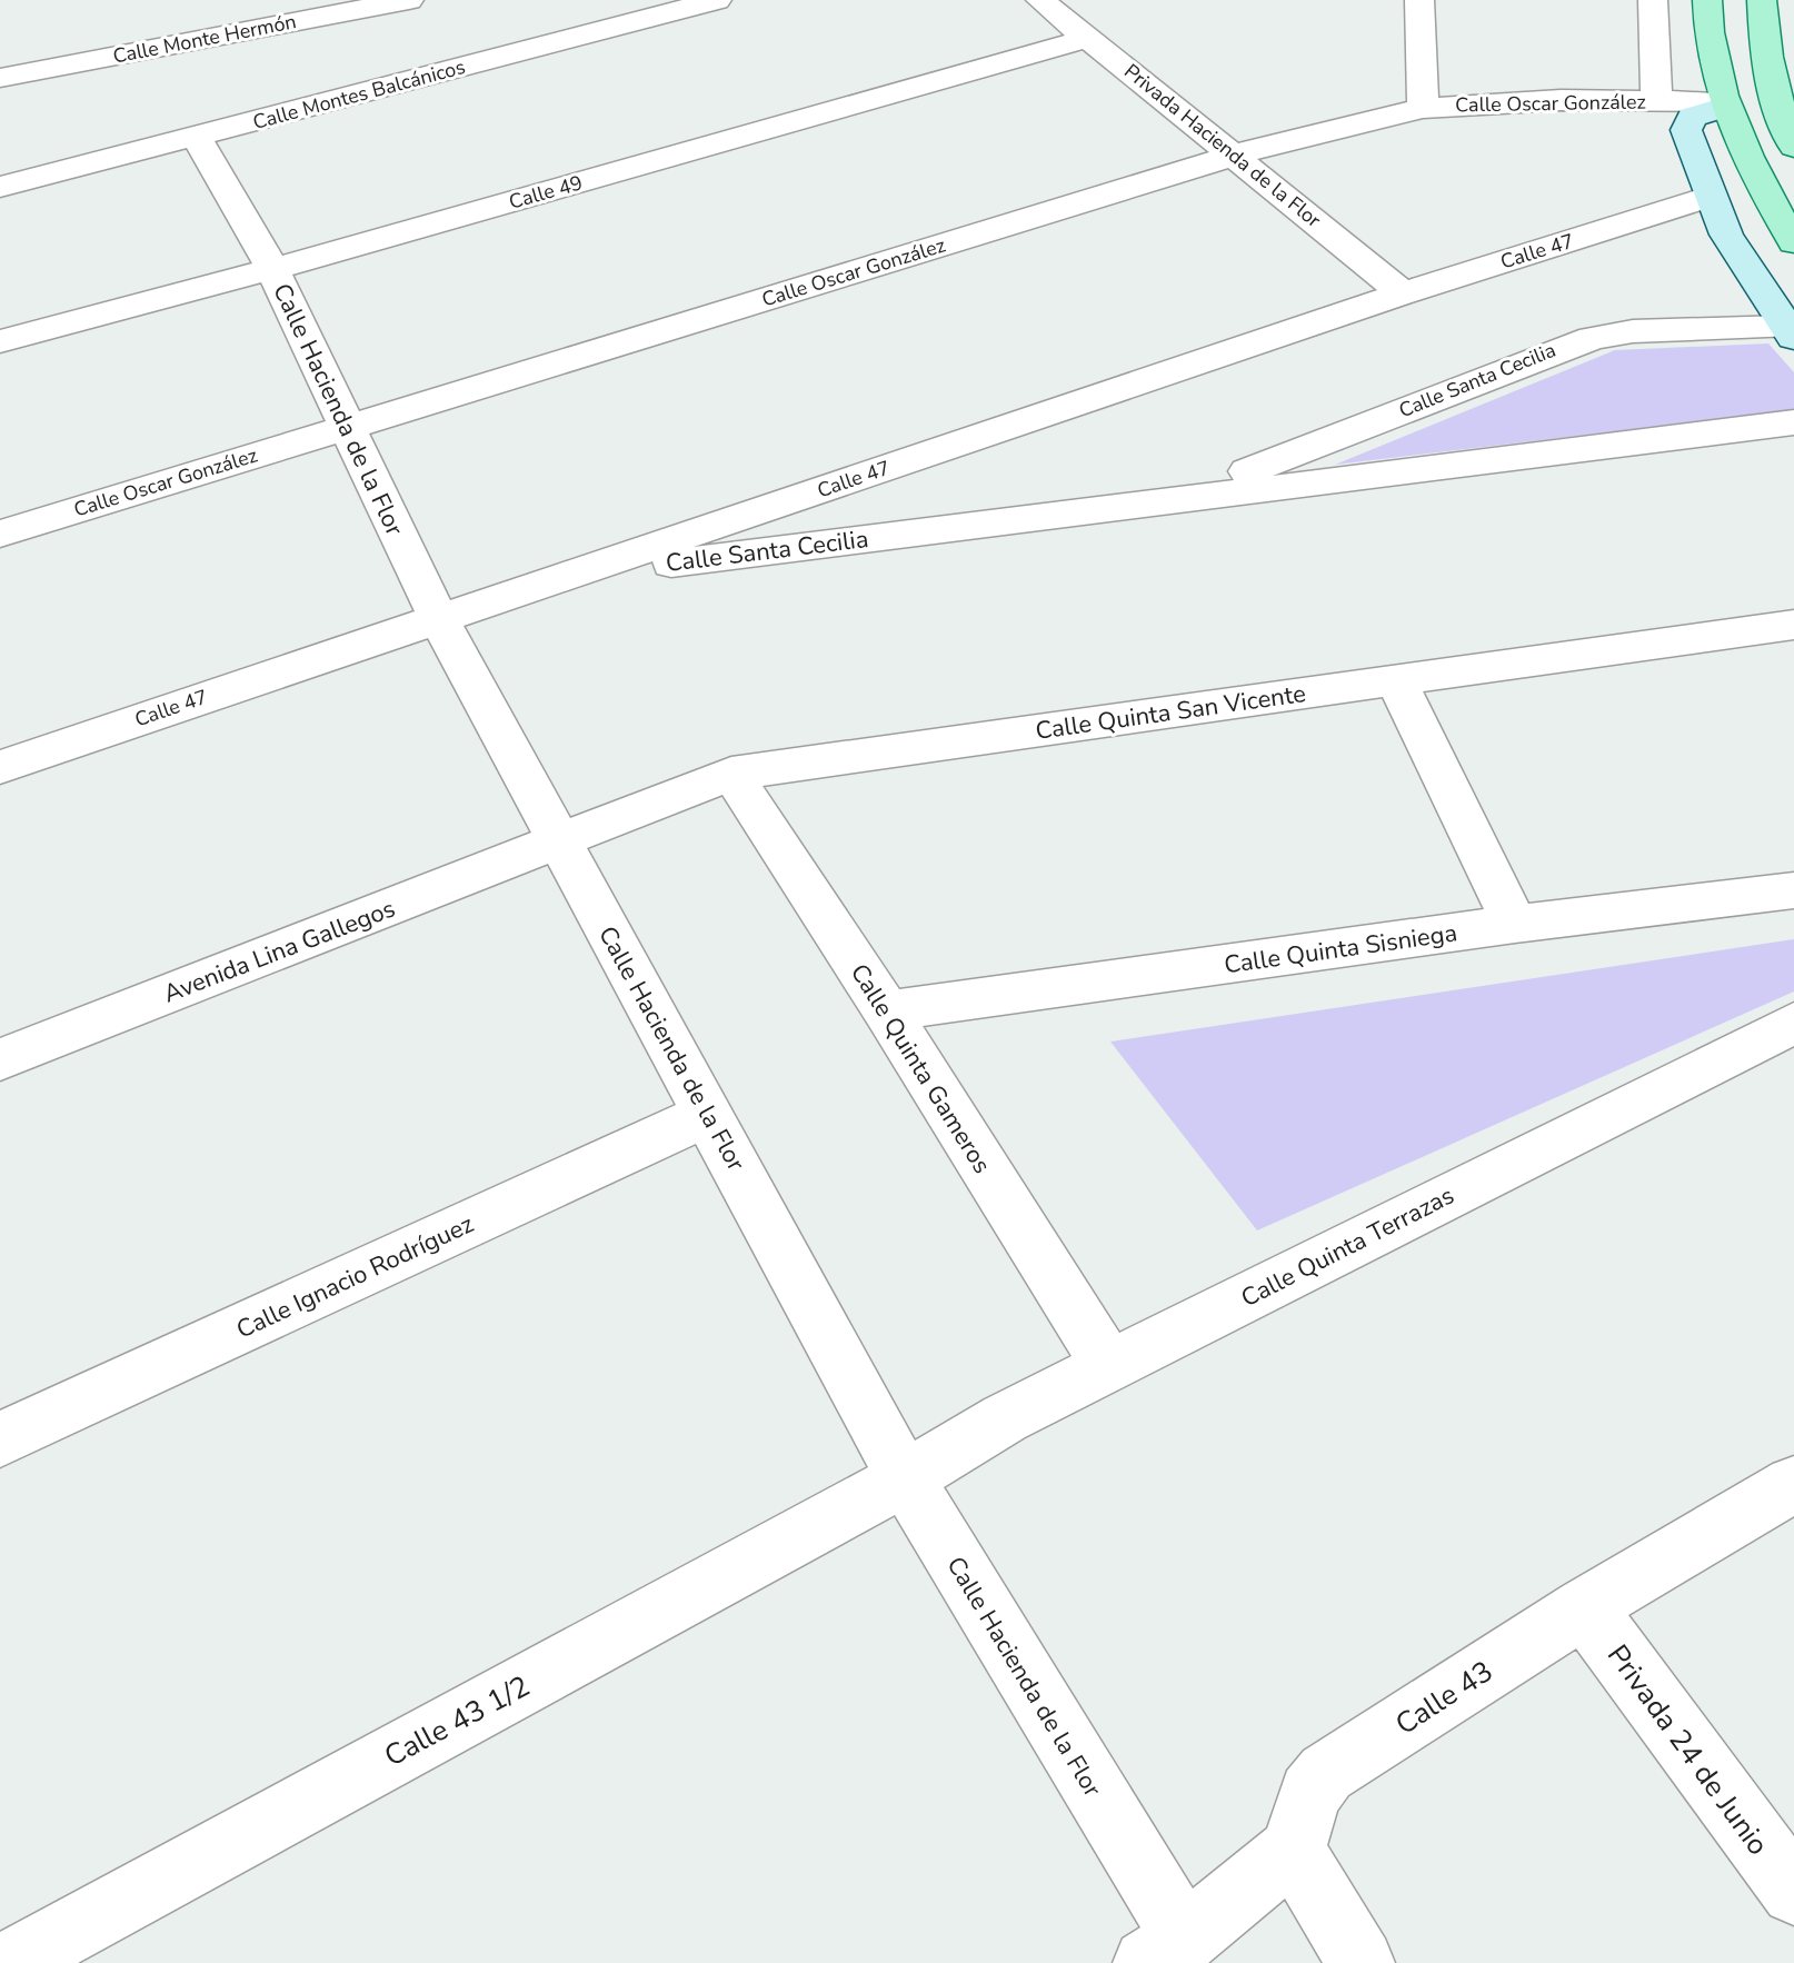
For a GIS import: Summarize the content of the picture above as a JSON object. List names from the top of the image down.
{
  "streets": {
    "street": [
      "Calle Monte Hermón",
      "Calle Montes Balcánicos",
      "Calle Oscar González",
      "Privada Hacienda de la Flor",
      "Calle 49",
      "Calle 47",
      "Calle Santa Cecilia",
      "Calle Hacienda de la Flor",
      "Calle Quinta San Vicente",
      "Calle Quinta Sisniega",
      "Avenida Lina Gallegos",
      "Calle Quinta Gameros",
      "Calle Quinta Terrazas",
      "Calle Ignacio Rodríguez",
      "Calle 43",
      "Calle 43 1/2",
      "Privada 24 de Junio"
    ]
  },
  "crossings": [
    ["Calle Montes Balcánicos", "Calle Hacienda de la Flor"],
    ["Calle Oscar González", "Privada Hacienda de la Flor"],
    ["Calle Oscar González", "Calle Hacienda de la Flor"],
    ["Privada Hacienda de la Flor", "Calle 49"],
    ["Privada Hacienda de la Flor", "Calle 47"],
    ["Calle 49", "Calle Hacienda de la Flor"],
    ["Calle 47", "Calle Santa Cecilia"],
    ["Calle 47", "Calle Hacienda de la Flor"],
    ["Calle Hacienda de la Flor", "Calle Quinta San Vicente"],
    ["Calle Hacienda de la Flor", "Avenida Lina Gallegos"],
    ["Calle Hacienda de la Flor", "Calle Quinta Terrazas"],
    ["Calle Hacienda de la Flor", "Calle Ignacio Rodríguez"],
    ["Calle Hacienda de la Flor", "Calle 43 1/2"],
    ["Calle Quinta San Vicente", "Avenida Lina Gallegos"],
    ["Calle Quinta San Vicente", "Calle Quinta Gameros"],
    ["Calle Quinta Sisniega", "Calle Quinta Gameros"],
    ["Calle Quinta Gameros", "Calle Quinta Terrazas"],
    ["Calle Quinta Terrazas", "Calle 43 1/2"],
    ["Calle 43", "Privada 24 de Junio"]
  ]
}
